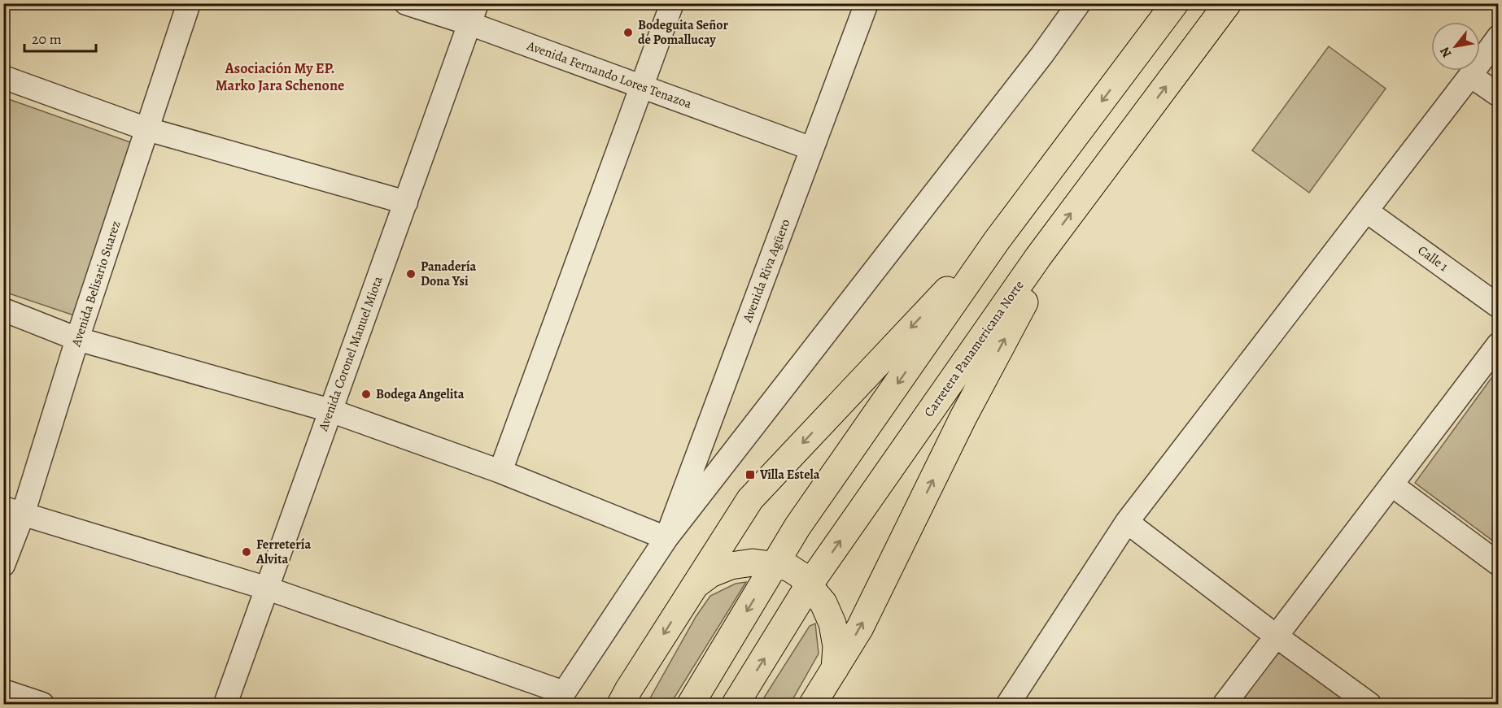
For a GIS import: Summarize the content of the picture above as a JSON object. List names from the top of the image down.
{
  "streets": {
    "highway": ["Carretera Panamericana Norte"],
    "street": [
      "Avenida Fernando Lores Tenazoa",
      "Calle 1",
      "Avenida Riva Agüero",
      "Avenida Belisario Suarez",
      "Avenida Coronel Manuel Miota"
    ]
  },
  "crossings": [
    ["Avenida Fernando Lores Tenazoa", "Avenida Riva Agüero"],
    ["Avenida Fernando Lores Tenazoa", "Avenida Coronel Manuel Miota"]
  ],
  "districts": ["Asociación My EP. Marko Jara Schenone"],
  "places": {
    "other": [
      "Bodeguita Señor de Pomallucay",
      "Panadería Dona Ysi",
      "Bodega Angelita",
      "Ferretería Alvita"
    ],
    "transit": ["Villa Estela"]
  },
  "scale_bar": "20 m",
  "north": "bottom left"
}
